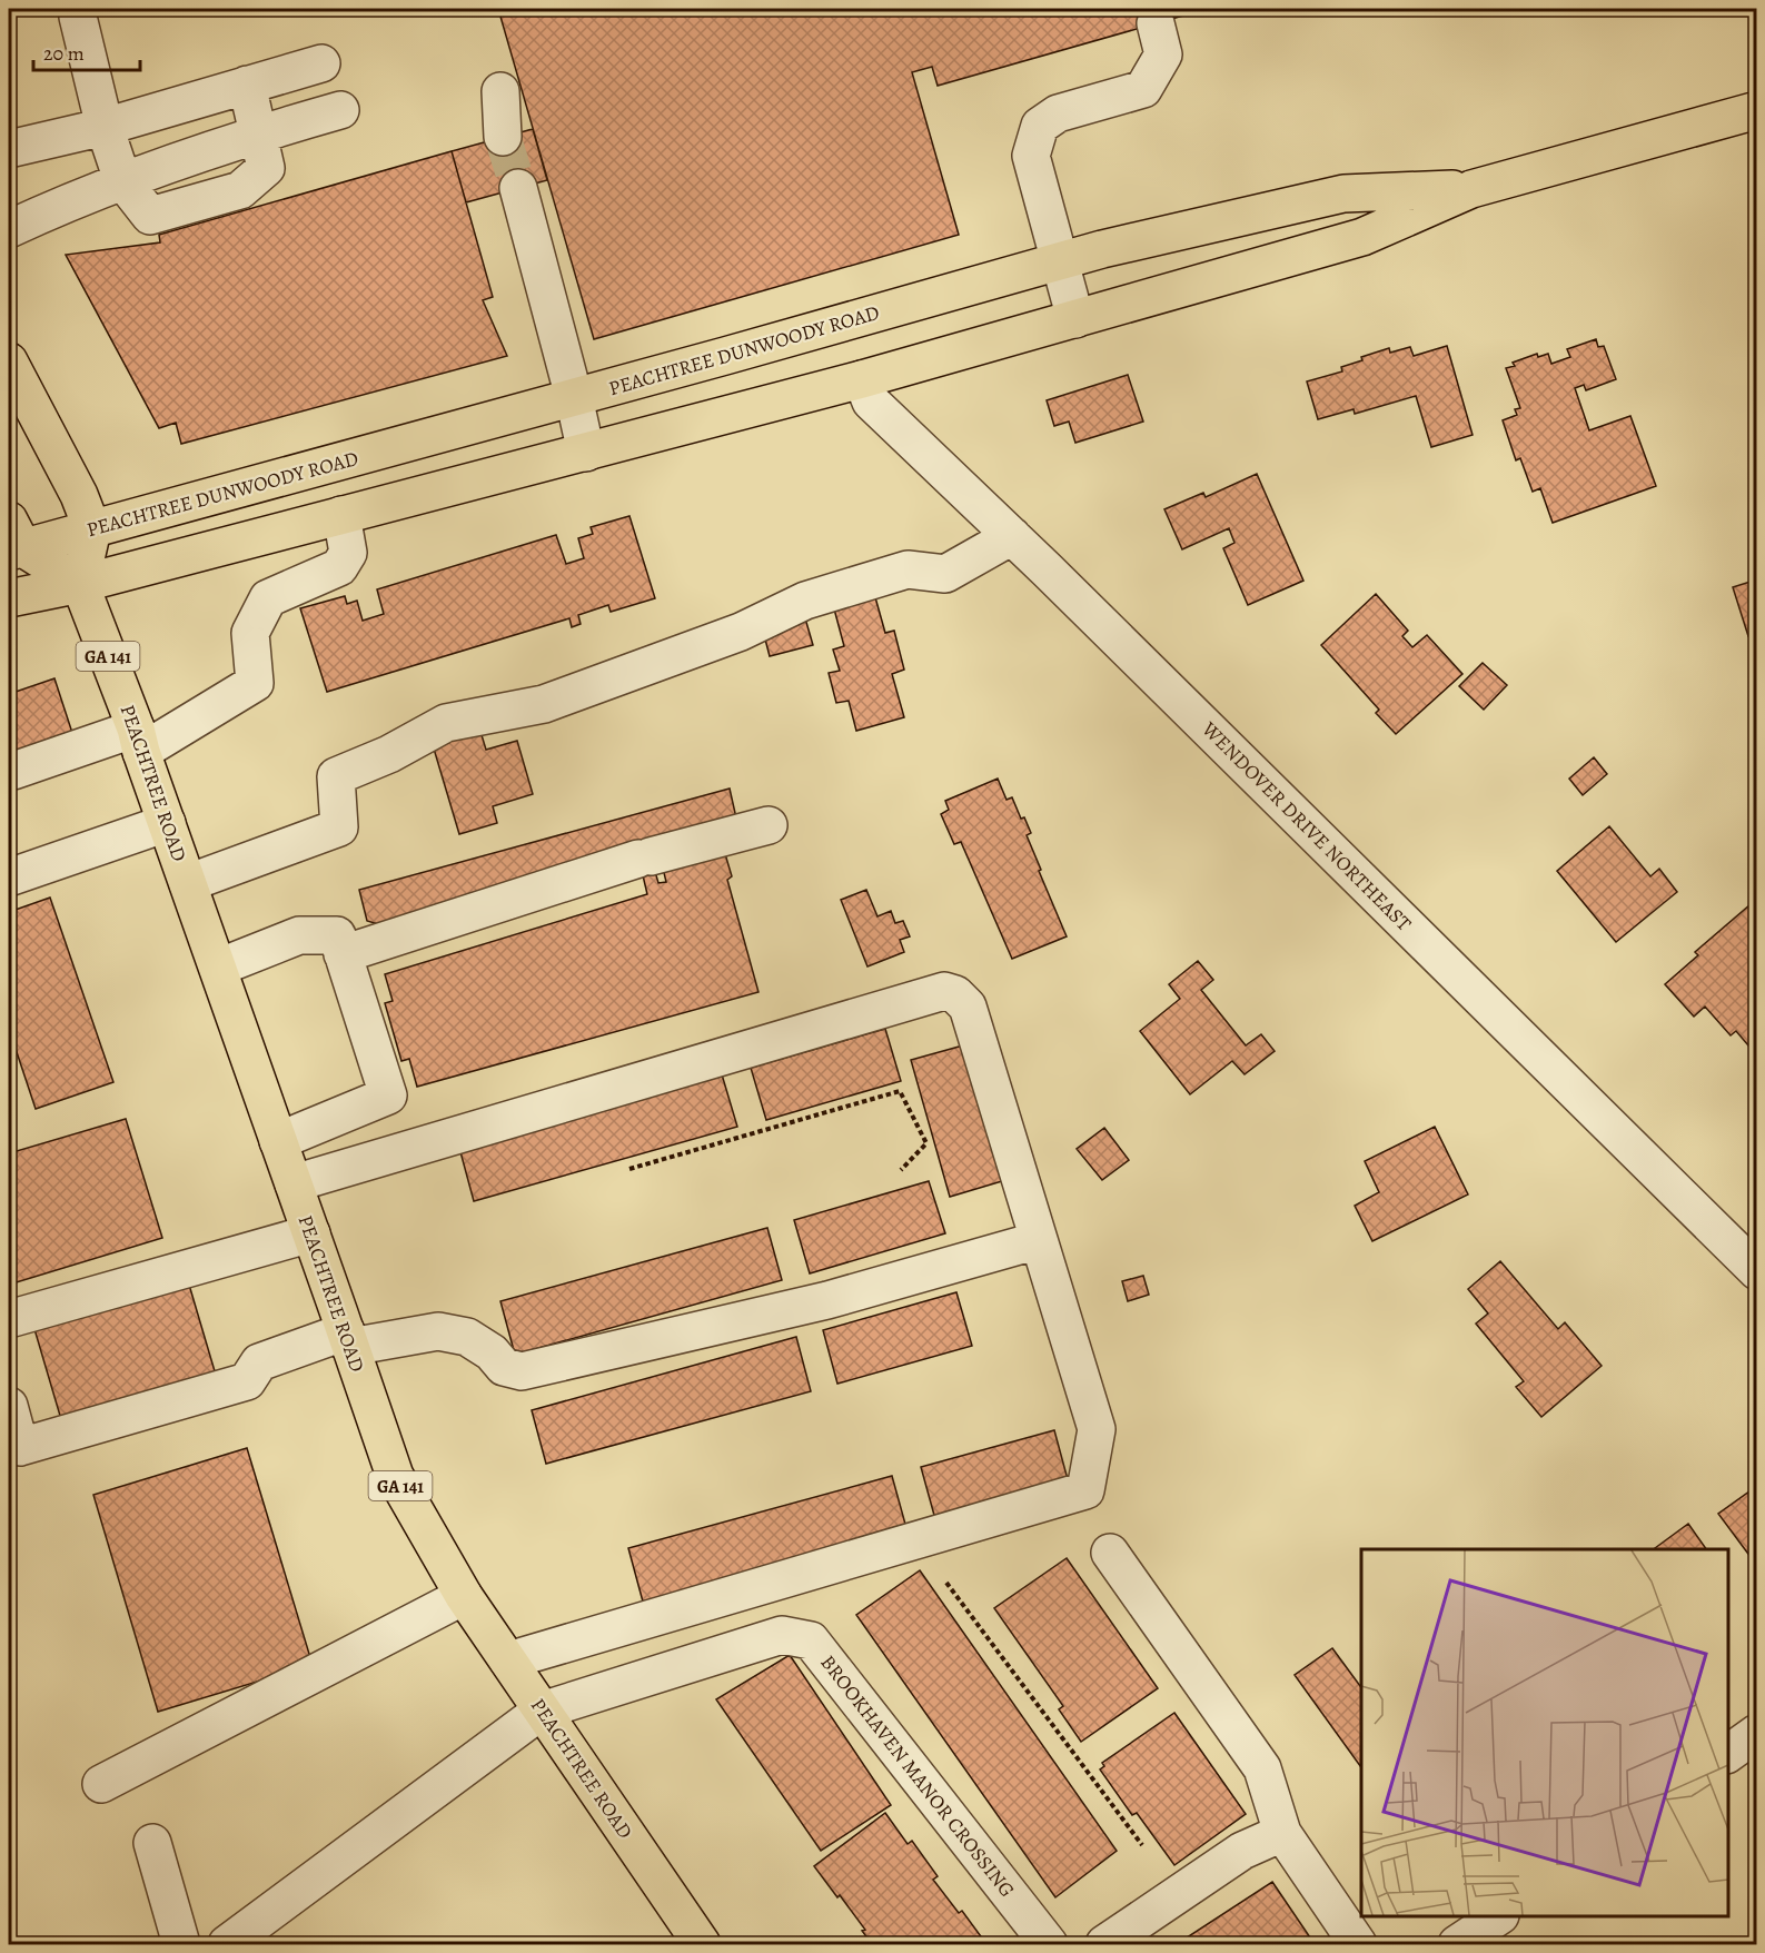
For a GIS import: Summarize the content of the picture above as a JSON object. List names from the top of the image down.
{
  "streets": {
    "main road": ["PEACHTREE DUNWOODY ROAD", "GA 141", "PEACHTREE ROAD"],
    "street": ["WENDOVER DRIVE NORTHEAST", "BROOKHAVEN MANOR CROSSING"]
  },
  "crossings": [
    ["PEACHTREE DUNWOODY ROAD", "PEACHTREE ROAD"],
    ["PEACHTREE DUNWOODY ROAD", "WENDOVER DRIVE NORTHEAST"],
    ["PEACHTREE ROAD", "BROOKHAVEN MANOR CROSSING"]
  ],
  "scale_bar": "20 m"
}
